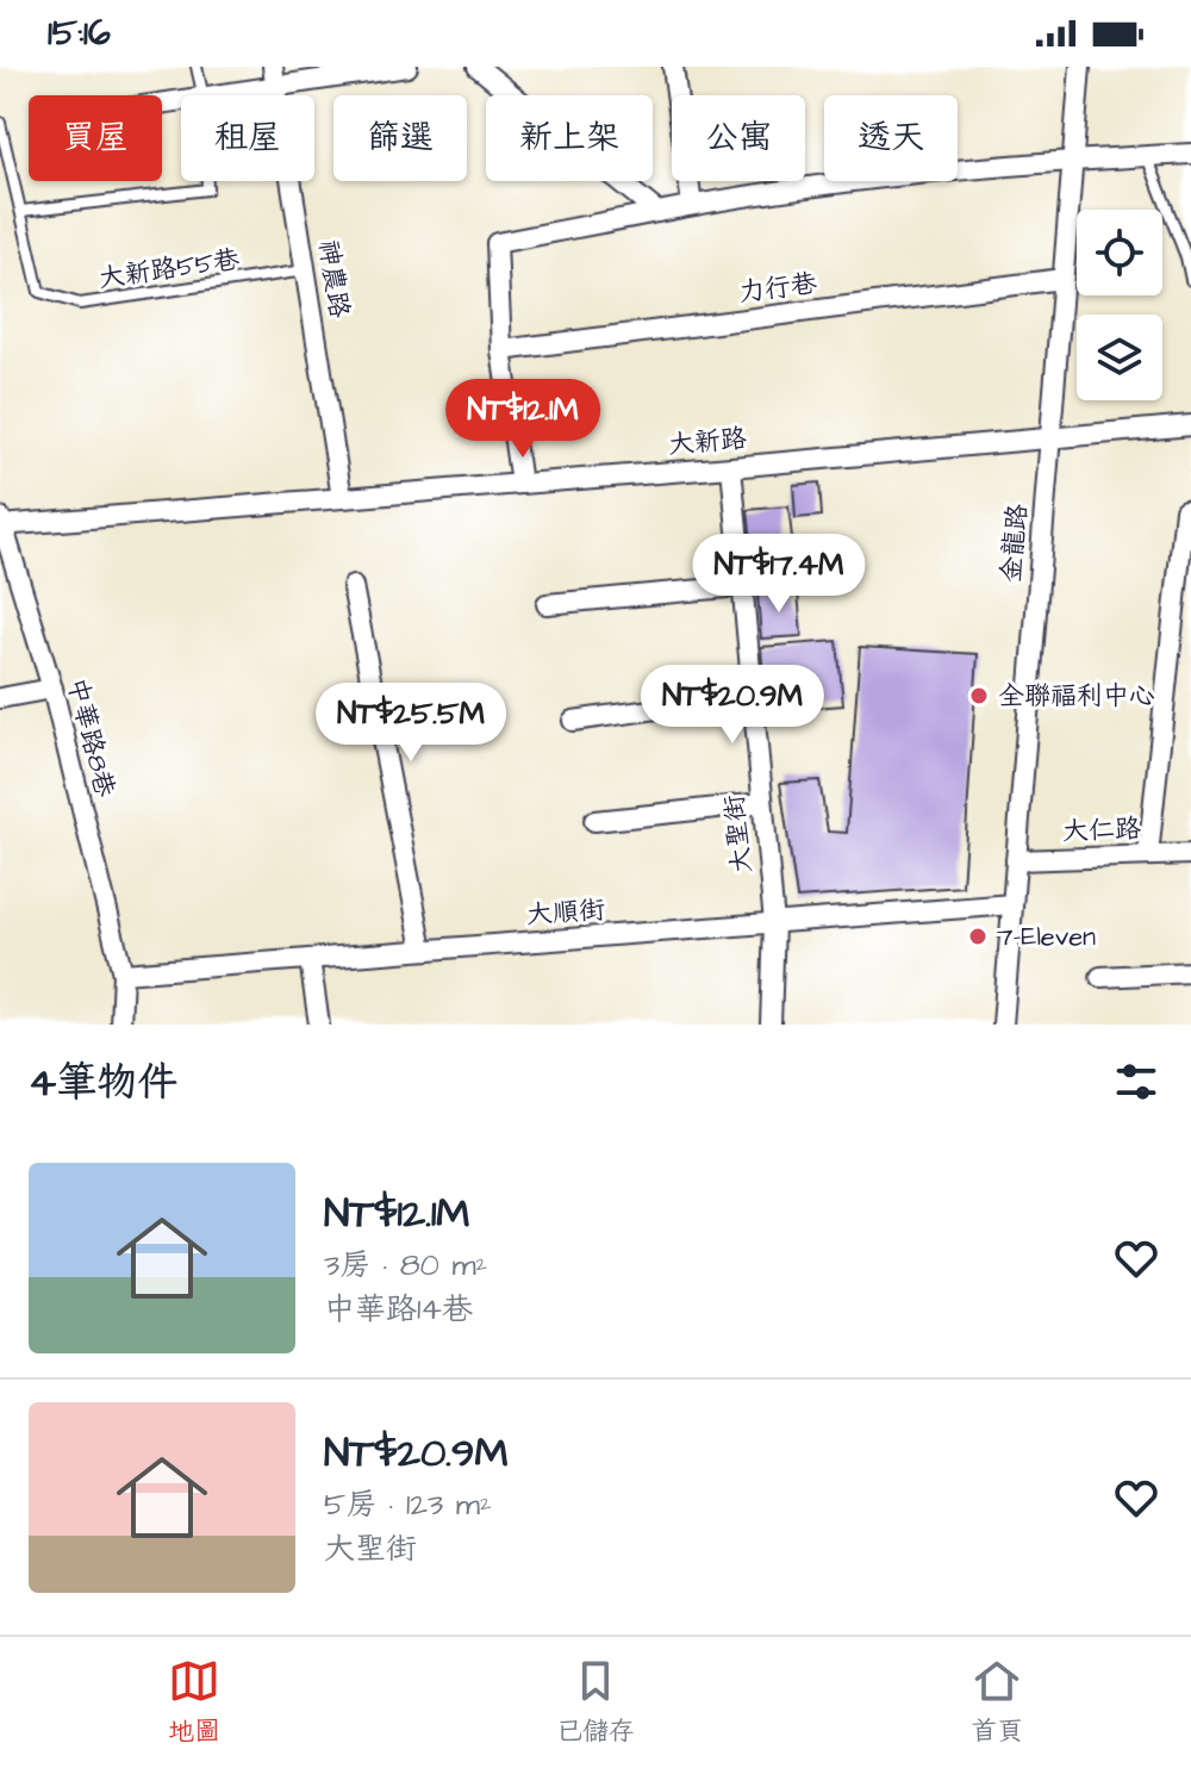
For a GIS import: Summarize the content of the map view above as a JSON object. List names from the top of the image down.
{
  "streets": {
    "street": [
      "神農路",
      "力行巷",
      "大新路",
      "金龍路",
      "中華路8巷",
      "大仁路",
      "大聖街",
      "大順街"
    ],
    "lane": ["大新路55巷"]
  },
  "crossings": [
    ["大新路55巷", "神農路"],
    ["神農路", "大新路"],
    ["力行巷", "金龍路"],
    ["大新路", "金龍路"],
    ["大新路", "中華路8巷"],
    ["大新路", "大聖街"],
    ["金龍路", "大仁路"],
    ["金龍路", "大順街"],
    ["中華路8巷", "大順街"],
    ["大聖街", "大順街"]
  ],
  "places": ["全聯福利中心", "7-Eleven"],
  "page": {
    "status": "15:16",
    "chip": [
      "買屋",
      "租屋",
      "篩選",
      "新上架",
      "公寓",
      "透天"
    ],
    "price": [
      "NT$12.1M",
      "NT$17.4M",
      "NT$20.9M",
      "NT$25.5M"
    ],
    "heading": "4筆物件",
    "list": [
      {
        "name": "NT$12.1M",
        "note": "3房 · 80 m² · 中華路14巷"
      },
      {
        "name": "NT$20.9M",
        "note": "5房 · 123 m² · 大聖街"
      }
    ],
    "tabs": ["地圖", "已儲存", "首頁"]
  }
}
